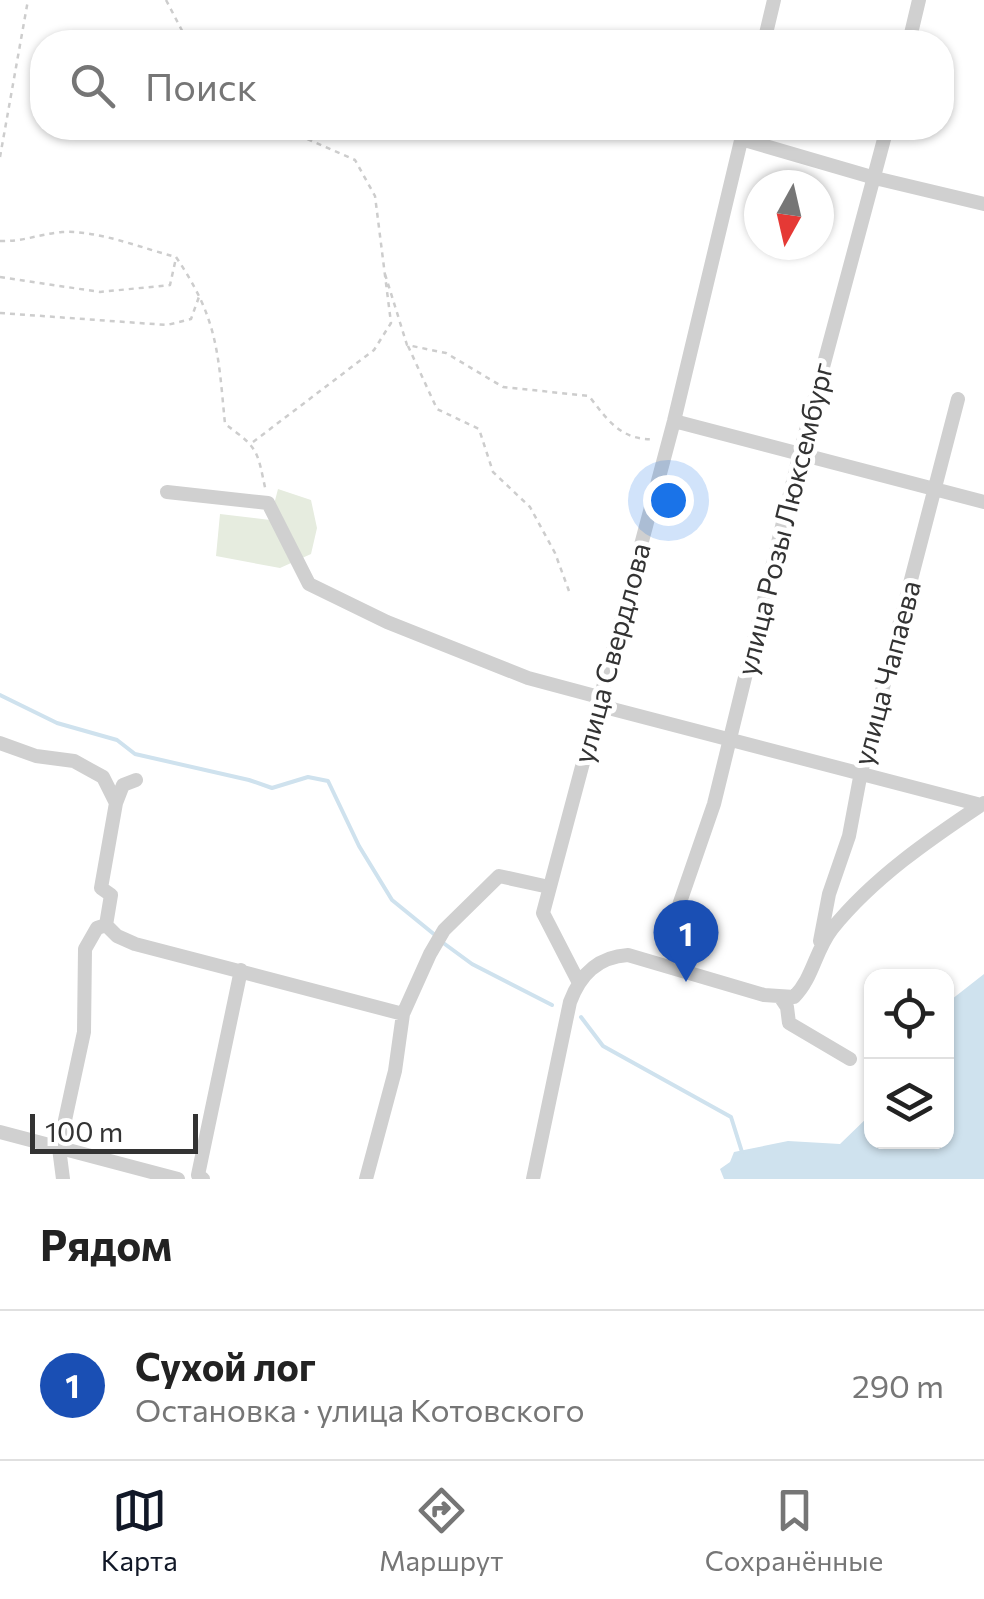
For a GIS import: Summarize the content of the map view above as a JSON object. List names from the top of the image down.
{
  "streets": {
    "street": ["улица Розы Люксембург", "улица Свердлова", "улица Чапаева"]
  },
  "scale_bar": "100 m",
  "north": "bottom",
  "page": {
    "search": "Поиск",
    "pins": "1",
    "scale": "100 m",
    "heading": "Рядом",
    "list": [
      {
        "mark": "1",
        "name": "Сухой лог",
        "note": "Остановка · улица Котовского",
        "value": "290 m"
      }
    ],
    "nav": ["Карта", "Маршрут", "Сохранённые"]
  }
}
